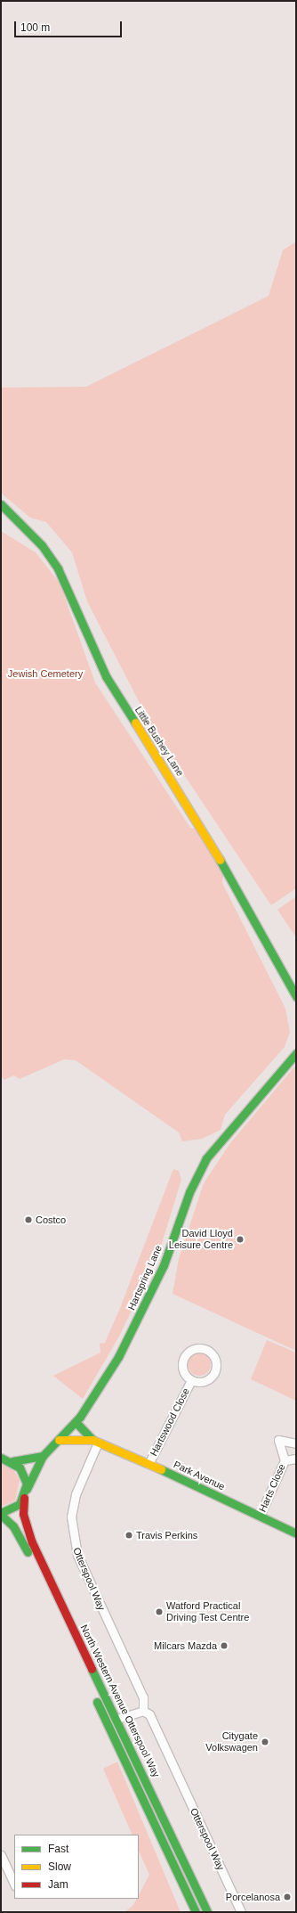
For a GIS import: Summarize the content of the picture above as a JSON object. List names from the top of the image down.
{
  "streets": {
    "main road": [
      "Little Bushey Lane",
      "Hartspring Lane",
      "Park Avenue",
      "North Western Avenue Otterspool Way"
    ],
    "street": ["Hartswood Close", "Harts Close", "Otterspool Way"]
  },
  "crossings": [
    ["Hartspring Lane", "Park Avenue"],
    ["Hartspring Lane", "North Western Avenue Otterspool Way"],
    ["Hartswood Close", "Park Avenue"],
    ["Park Avenue", "Harts Close"],
    ["Park Avenue", "Otterspool Way"]
  ],
  "parks": ["Jewish Cemetery"],
  "places": [
    "Costco",
    "David Lloyd Leisure Centre",
    "Travis Perkins",
    "Watford Practical Driving Test Centre",
    "Milcars Mazda",
    "Citygate Volkswagen",
    "Porcelanosa"
  ],
  "legend": ["Fast", "Slow", "Jam"],
  "scale_bar": "100 m"
}
